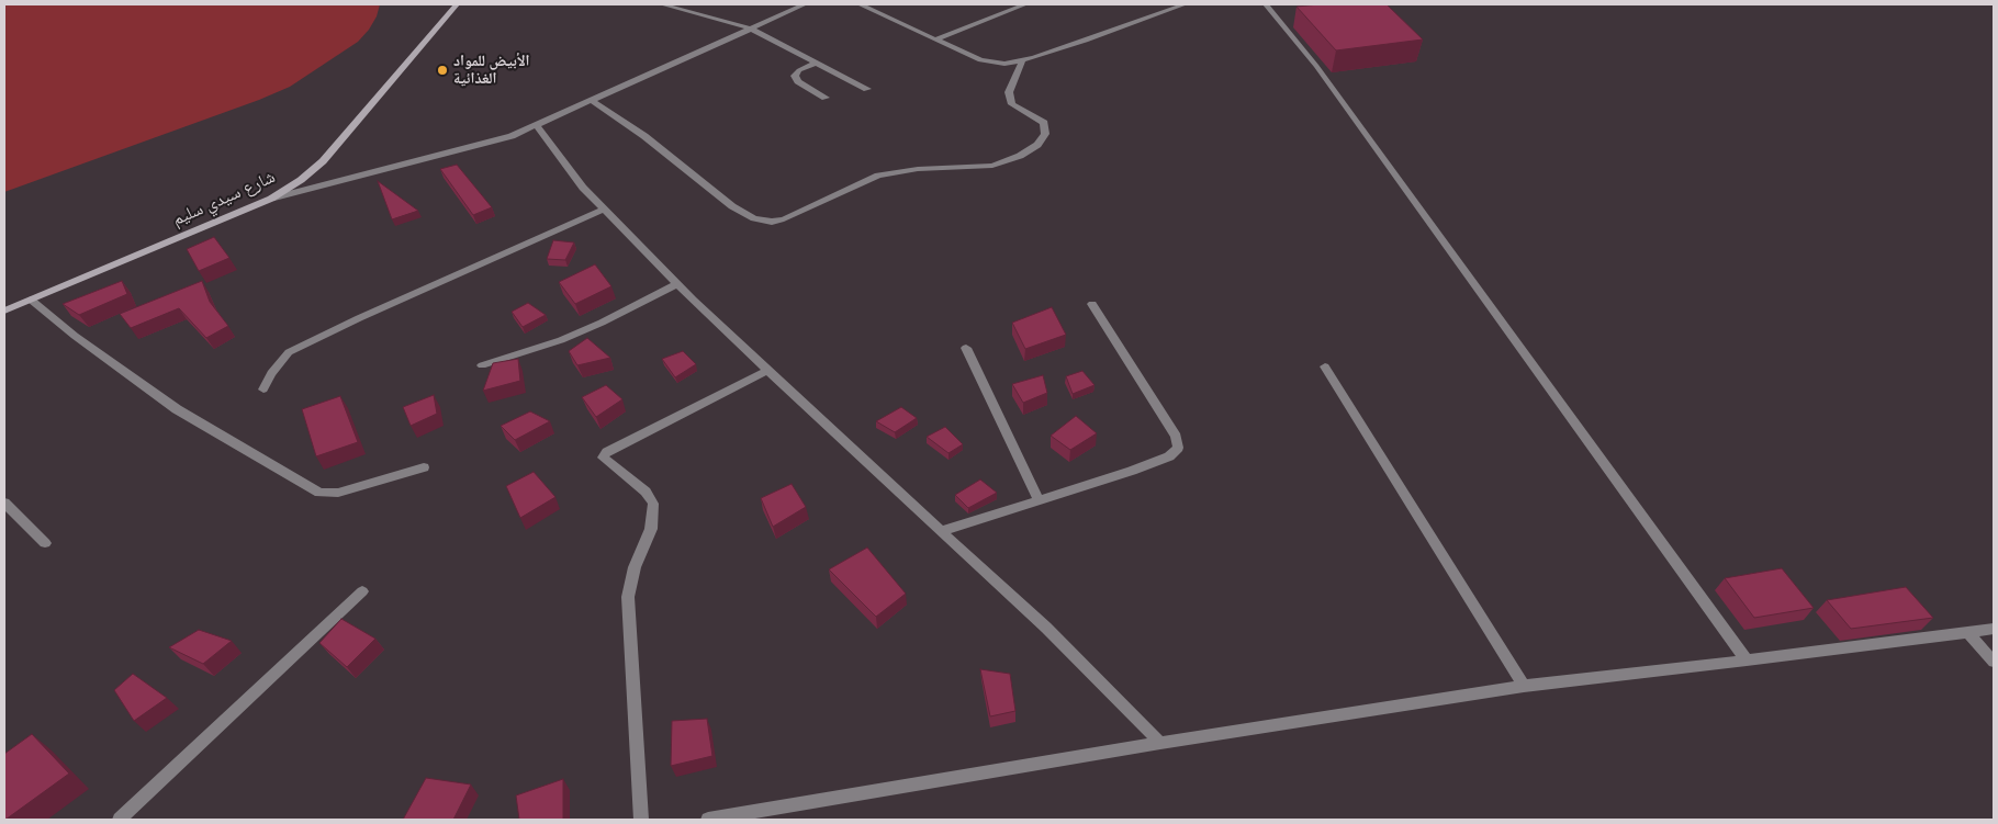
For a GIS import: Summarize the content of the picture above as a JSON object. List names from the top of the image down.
{
  "streets": {
    "main road": ["شارع سيدي سليم"]
  },
  "places": ["الأبيض للمواد الغذائية"]
}
